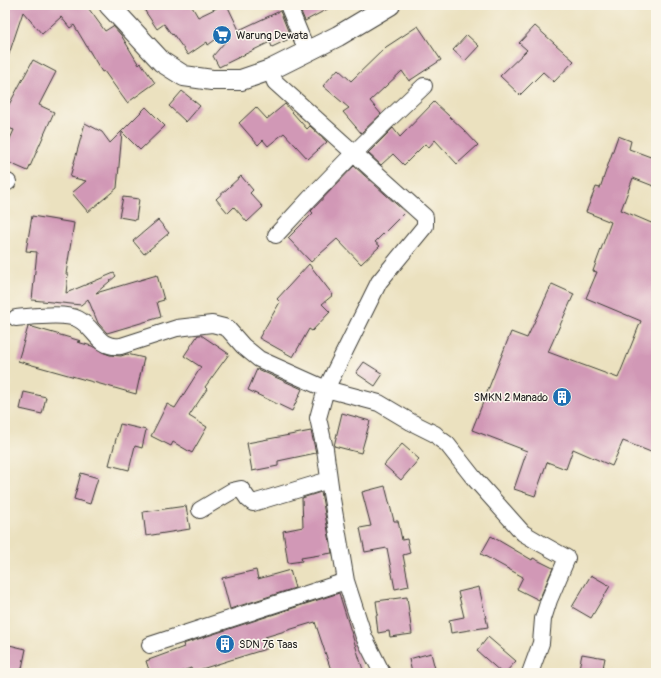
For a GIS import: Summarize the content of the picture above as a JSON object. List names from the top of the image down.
{
  "places": {
    "supermarket": ["Warung Dewata"],
    "building": ["SMKN 2 Manado", "SDN 76 Taas"]
  }
}
